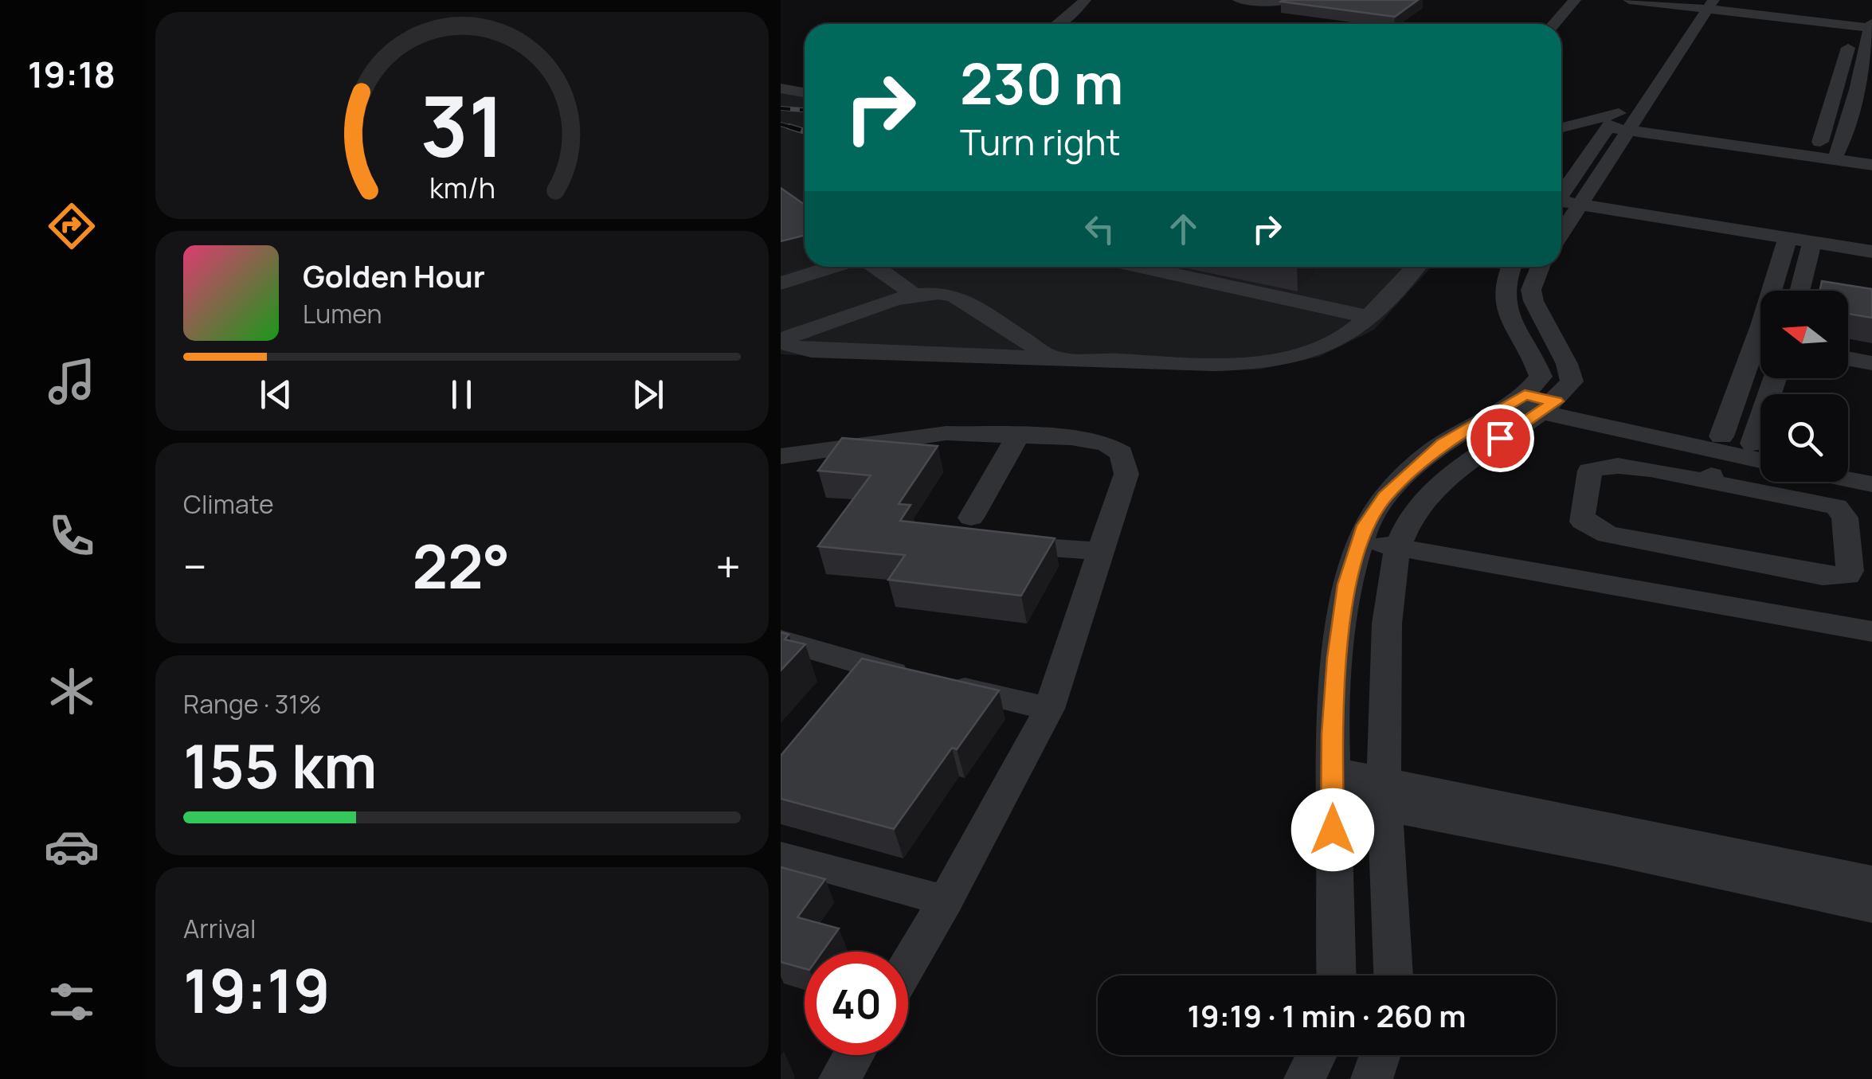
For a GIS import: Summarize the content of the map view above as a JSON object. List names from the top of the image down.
{
  "north": "left",
  "page": {
    "tabs": "19:18",
    "turn": ["230 m", "Turn right"],
    "song": ["Golden Hour", "Lumen"],
    "tile": [
      "Climate",
      ["Range · 31%", "155 km"],
      ["Arrival", "19:19"]
    ],
    "heat": ["−", "22°", "+"],
    "limit": "40",
    "trip": "19:19 · 1 min · 260 m",
    "gauge": ["31", "km/h"]
  }
}
